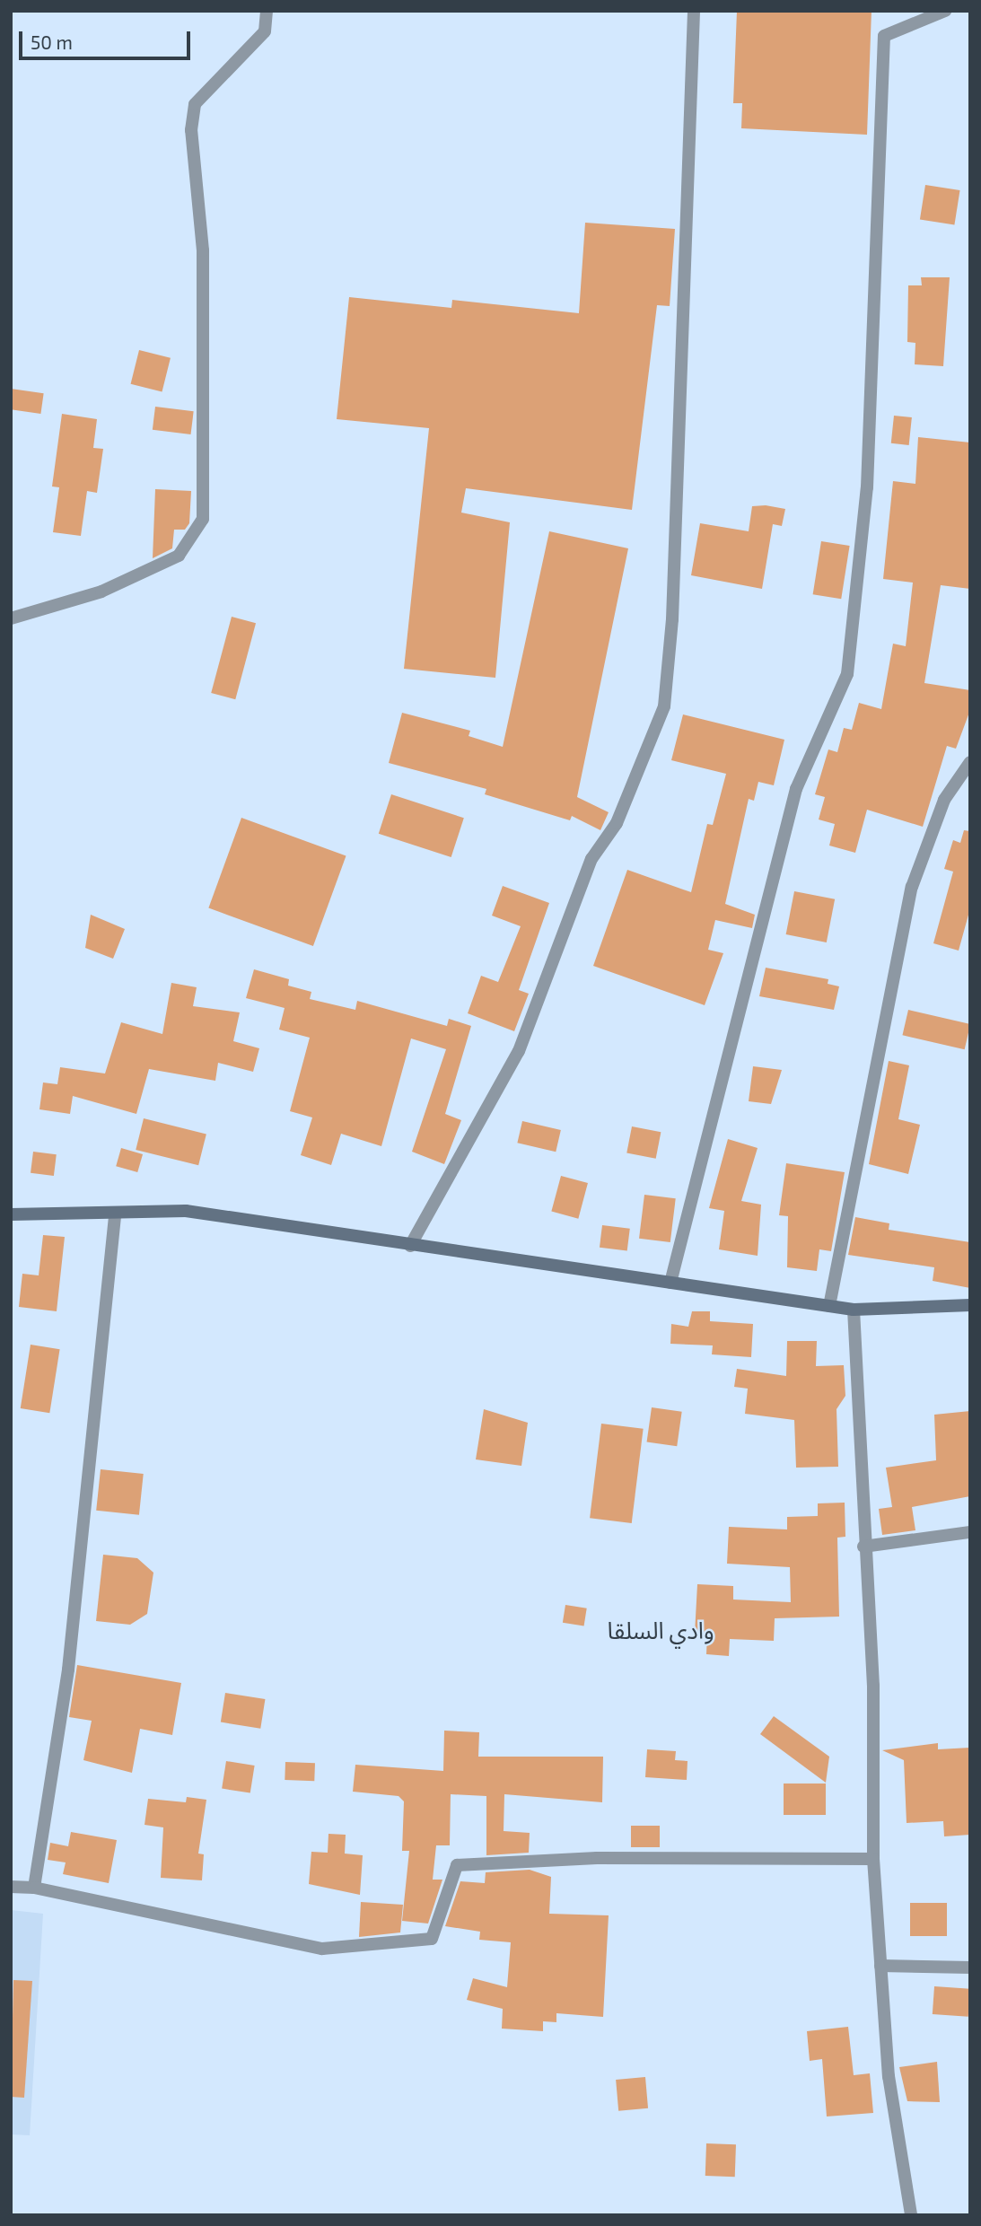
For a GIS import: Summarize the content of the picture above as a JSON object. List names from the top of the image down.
{
  "districts": ["وادي السلقا"],
  "scale_bar": "50 m"
}
